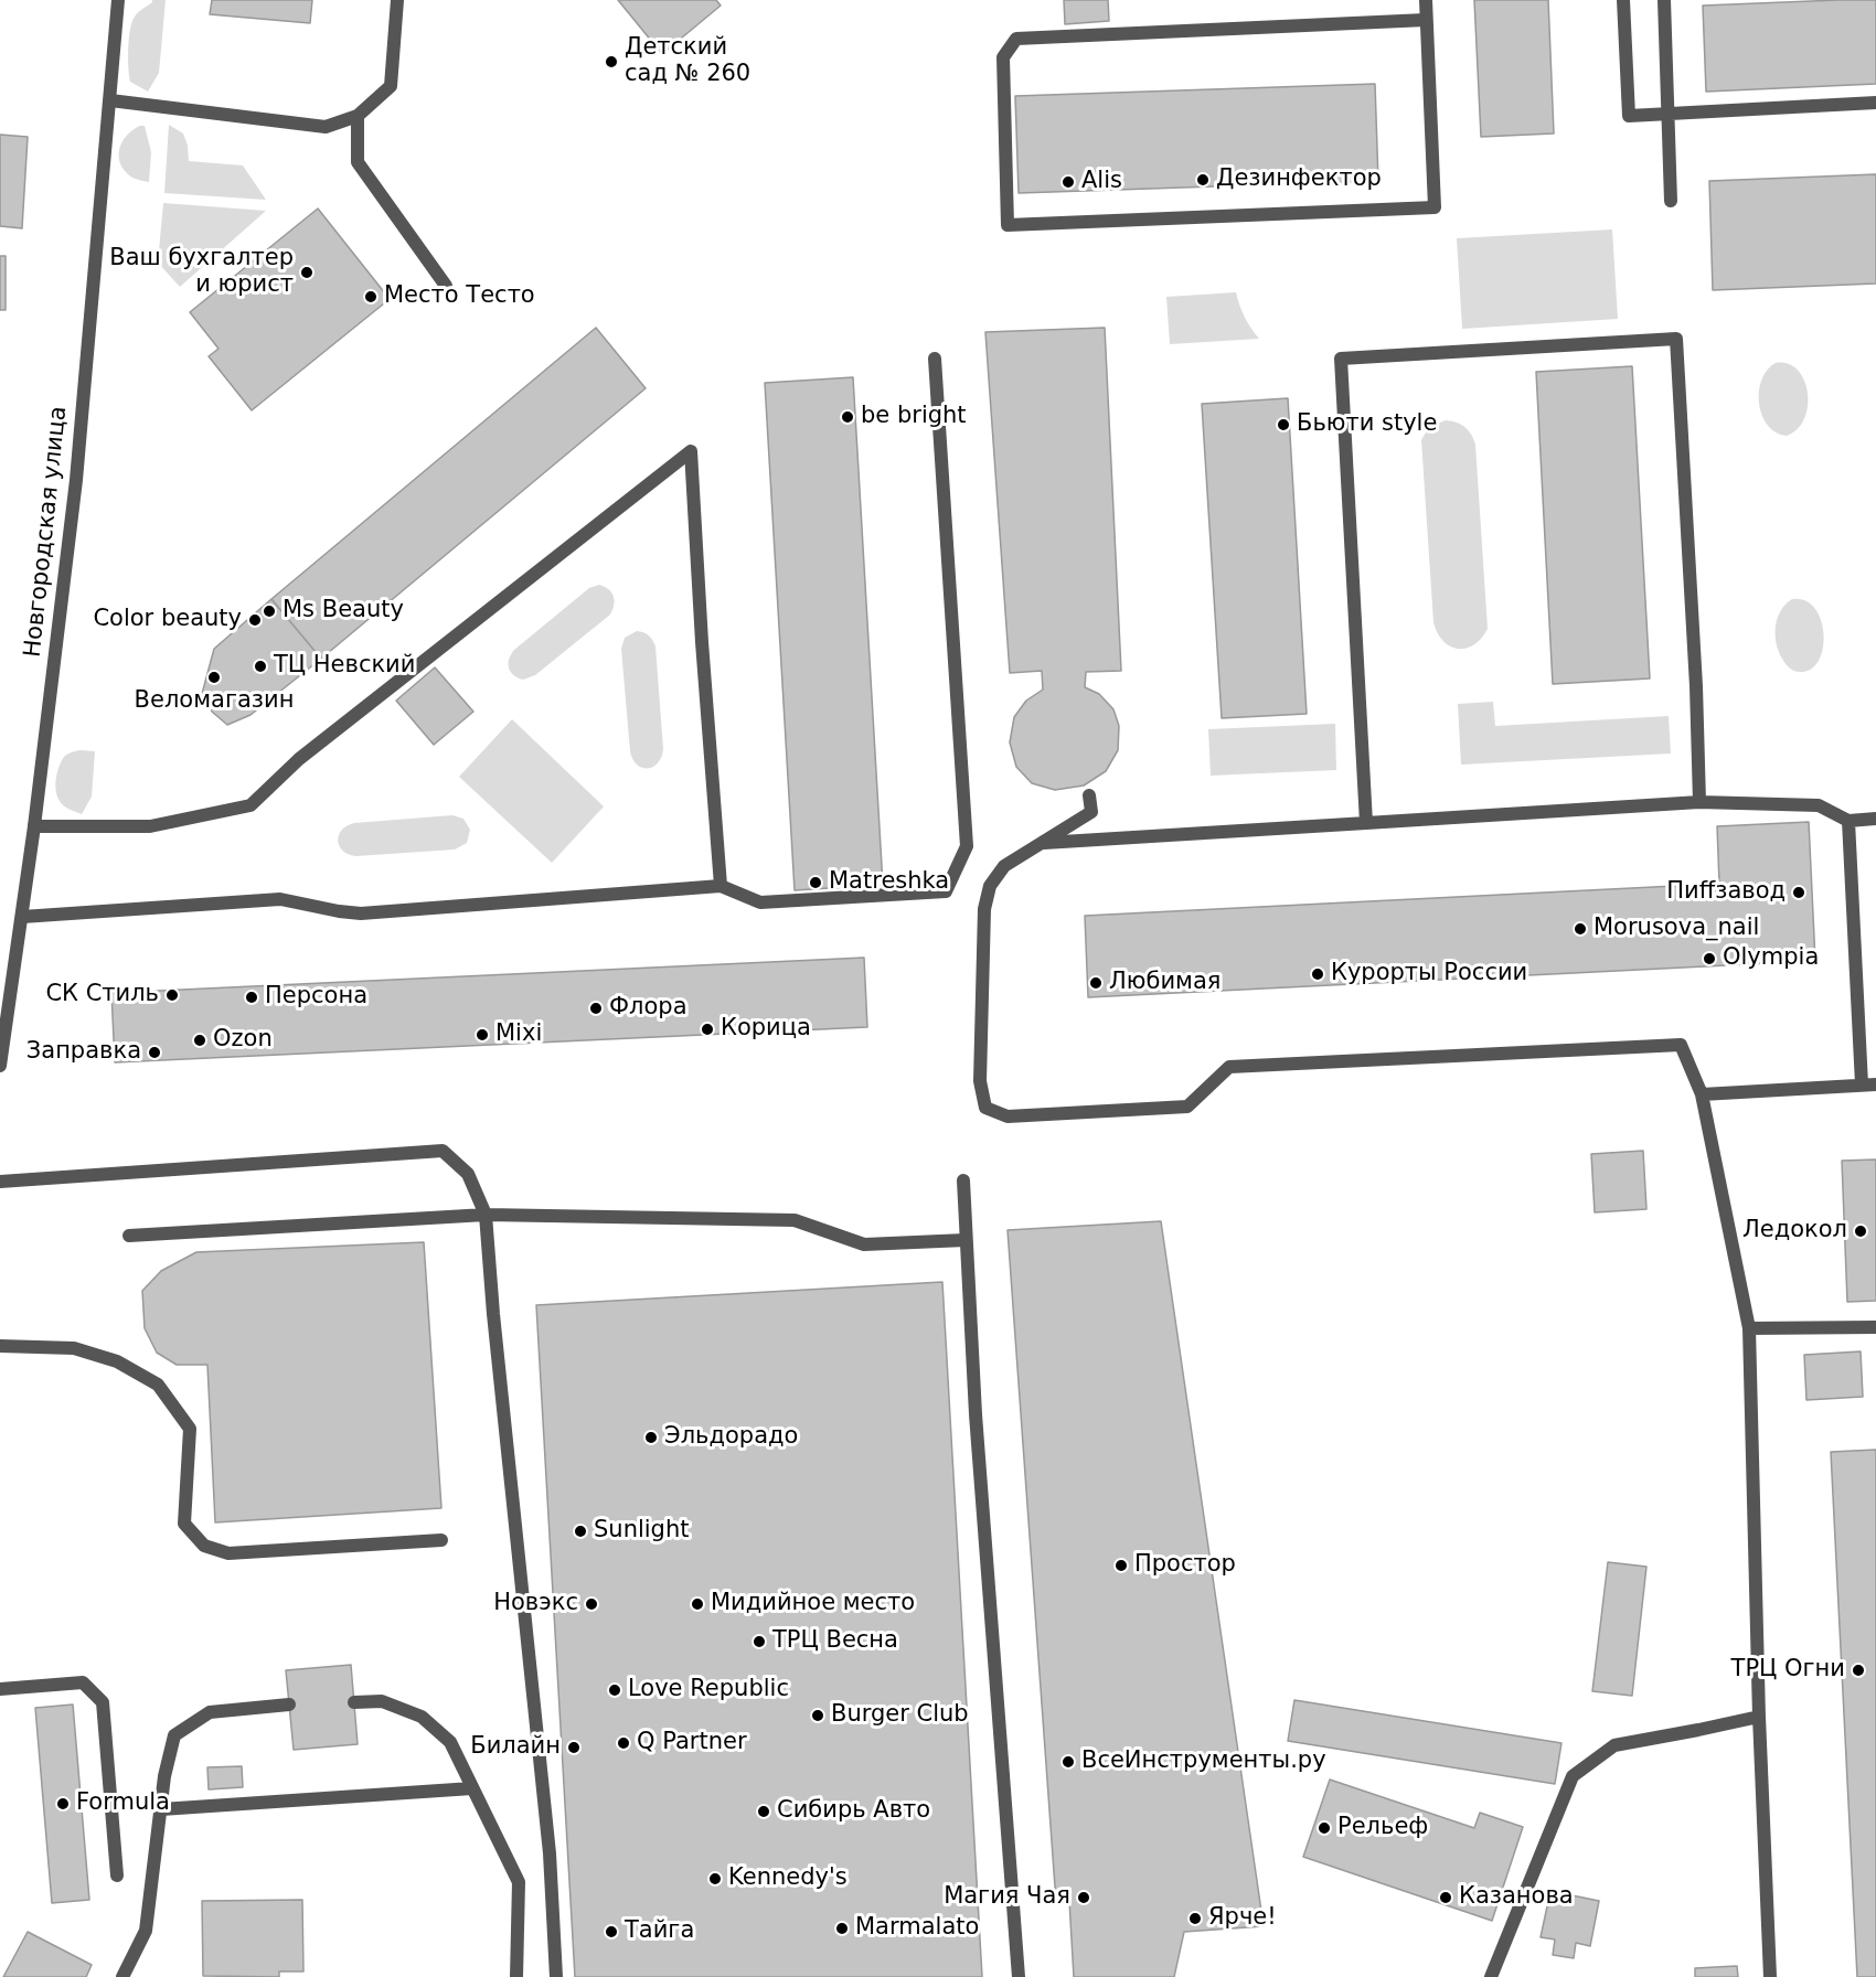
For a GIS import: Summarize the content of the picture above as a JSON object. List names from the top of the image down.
{
  "streets": {
    "street": ["Новгородская улица"]
  },
  "places": [
    "Детский сад № 260",
    "Дезинфектор",
    "Alis",
    "Ваш бухгалтер и юрист",
    "Место Тесто",
    "be bright",
    "Бьюти style",
    "Ms Beauty",
    "Color beauty",
    "ТЦ Невский",
    "Веломагазин",
    "Matreshka",
    "Пиffзавод",
    "Morusova_nail",
    "Olympia",
    "Курорты России",
    "Любимая",
    "СК Стиль",
    "Персона",
    "Флора",
    "Корица",
    "Mixi",
    "Ozon",
    "Заправка",
    "Ледокол",
    "Эльдорадо",
    "Sunlight",
    "Простор",
    "Новэкс",
    "Мидийное место",
    "ТРЦ Весна",
    "ТРЦ Огни",
    "Love Republic",
    "Burger Club",
    "Q Partner",
    "Билайн",
    "ВсеИнструменты.ру",
    "Formula",
    "Сибирь Авто",
    "Рельеф",
    "Kennedy's",
    "Магия Чая",
    "Казанова",
    "Ярче!",
    "Marmalato",
    "Тайга"
  ]
}
